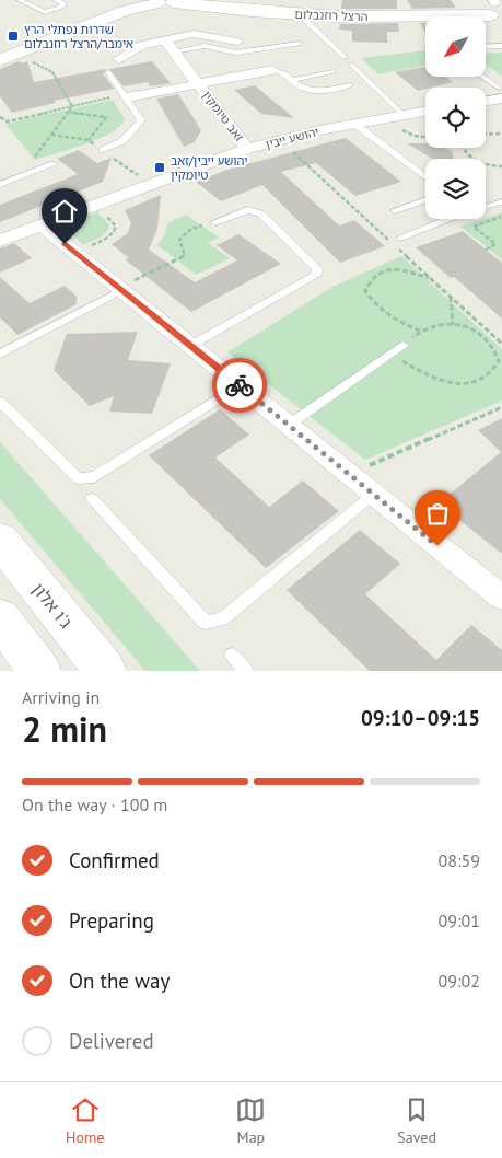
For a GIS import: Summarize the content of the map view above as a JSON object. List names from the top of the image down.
{
  "streets": {
    "street": [
      "הרצל רוזנבלום",
      "זאב טיומקין",
      "יהושע ייבין",
      "ג'ו אלון"
    ]
  },
  "crossings": [
    ["זאב טיומקין", "יהושע ייבין"]
  ],
  "places": {
    "transit": ["שדרות נפתלי הרץ אימבר/הרצל רוזנבלום", "יהושע ייבין/זאב טיומקין"]
  },
  "north": "bottom left",
  "page": {
    "heading": ["2 min", "Arriving in", "09:10–09:15"],
    "bar": "On the way · 100 m",
    "list": [
      ["Confirmed", "08:59"],
      ["Preparing", "09:01"],
      ["On the way", "09:02"],
      "Delivered"
    ],
    "tabs": ["Home", "Map", "Saved"]
  }
}
